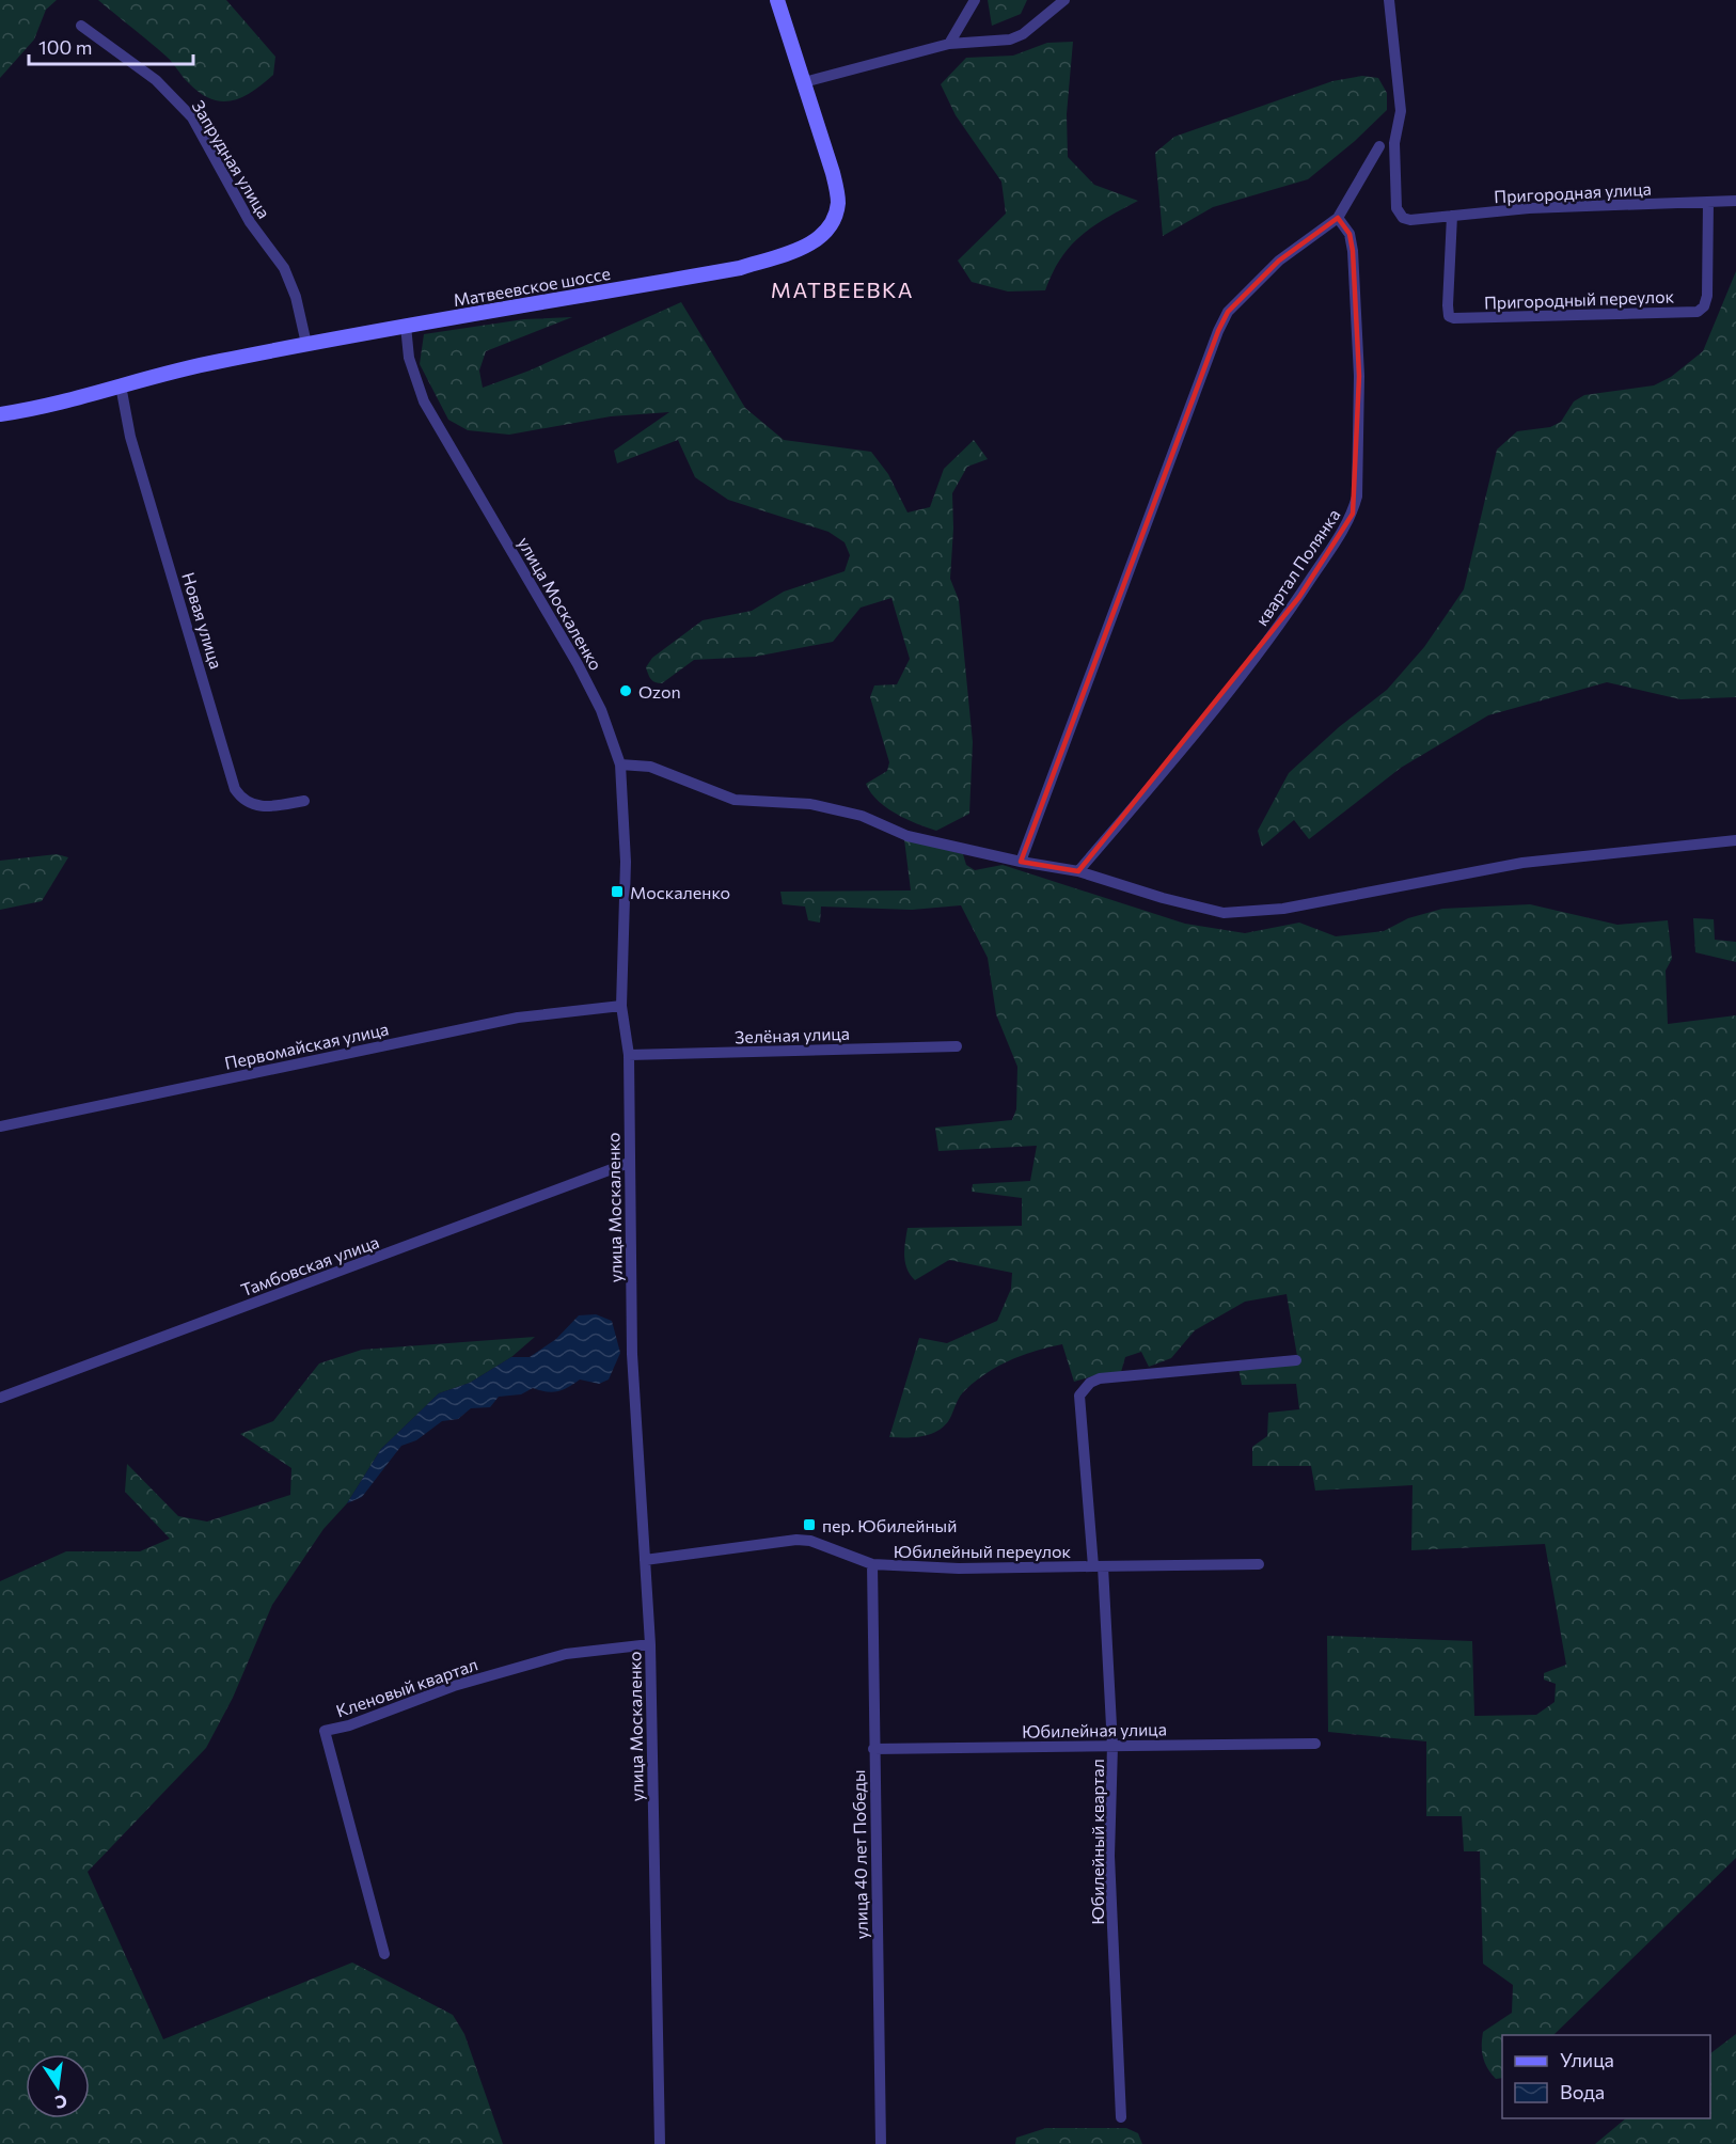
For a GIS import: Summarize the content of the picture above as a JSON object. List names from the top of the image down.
{
  "streets": {
    "main road": ["Матвеевское шоссе"],
    "street": [
      "Запрудная улица",
      "Пригородная улица",
      "Пригородный переулок",
      "квартал Полянка",
      "улица Москаленко",
      "Новая улица",
      "Зелёная улица",
      "Первомайская улица",
      "Тамбовская улица",
      "Юбилейный переулок",
      "Кленовый квартал",
      "Юбилейная улица",
      "Юбилейный квартал",
      "улица 40 лет Победы"
    ]
  },
  "crossings": [
    ["Запрудная улица", "Матвеевское шоссе"],
    ["Пригородная улица", "Пригородный переулок"],
    ["Матвеевское шоссе", "улица Москаленко"],
    ["Матвеевское шоссе", "Новая улица"],
    ["улица Москаленко", "Зелёная улица"],
    ["улица Москаленко", "Первомайская улица"],
    ["улица Москаленко", "Тамбовская улица"],
    ["улица Москаленко", "Юбилейный переулок"],
    ["улица Москаленко", "Кленовый квартал"],
    ["Юбилейный переулок", "Юбилейный квартал"],
    ["Юбилейный переулок", "улица 40 лет Победы"],
    ["Юбилейная улица", "Юбилейный квартал"],
    ["Юбилейная улица", "улица 40 лет Победы"]
  ],
  "districts": ["МАТВЕЕВКА"],
  "places": {
    "other": ["Ozon"],
    "transit": ["Москаленко", "пер. Юбилейный"]
  },
  "legend": ["Улица", "Вода"],
  "scale_bar": "100 m",
  "north": "bottom"
}
